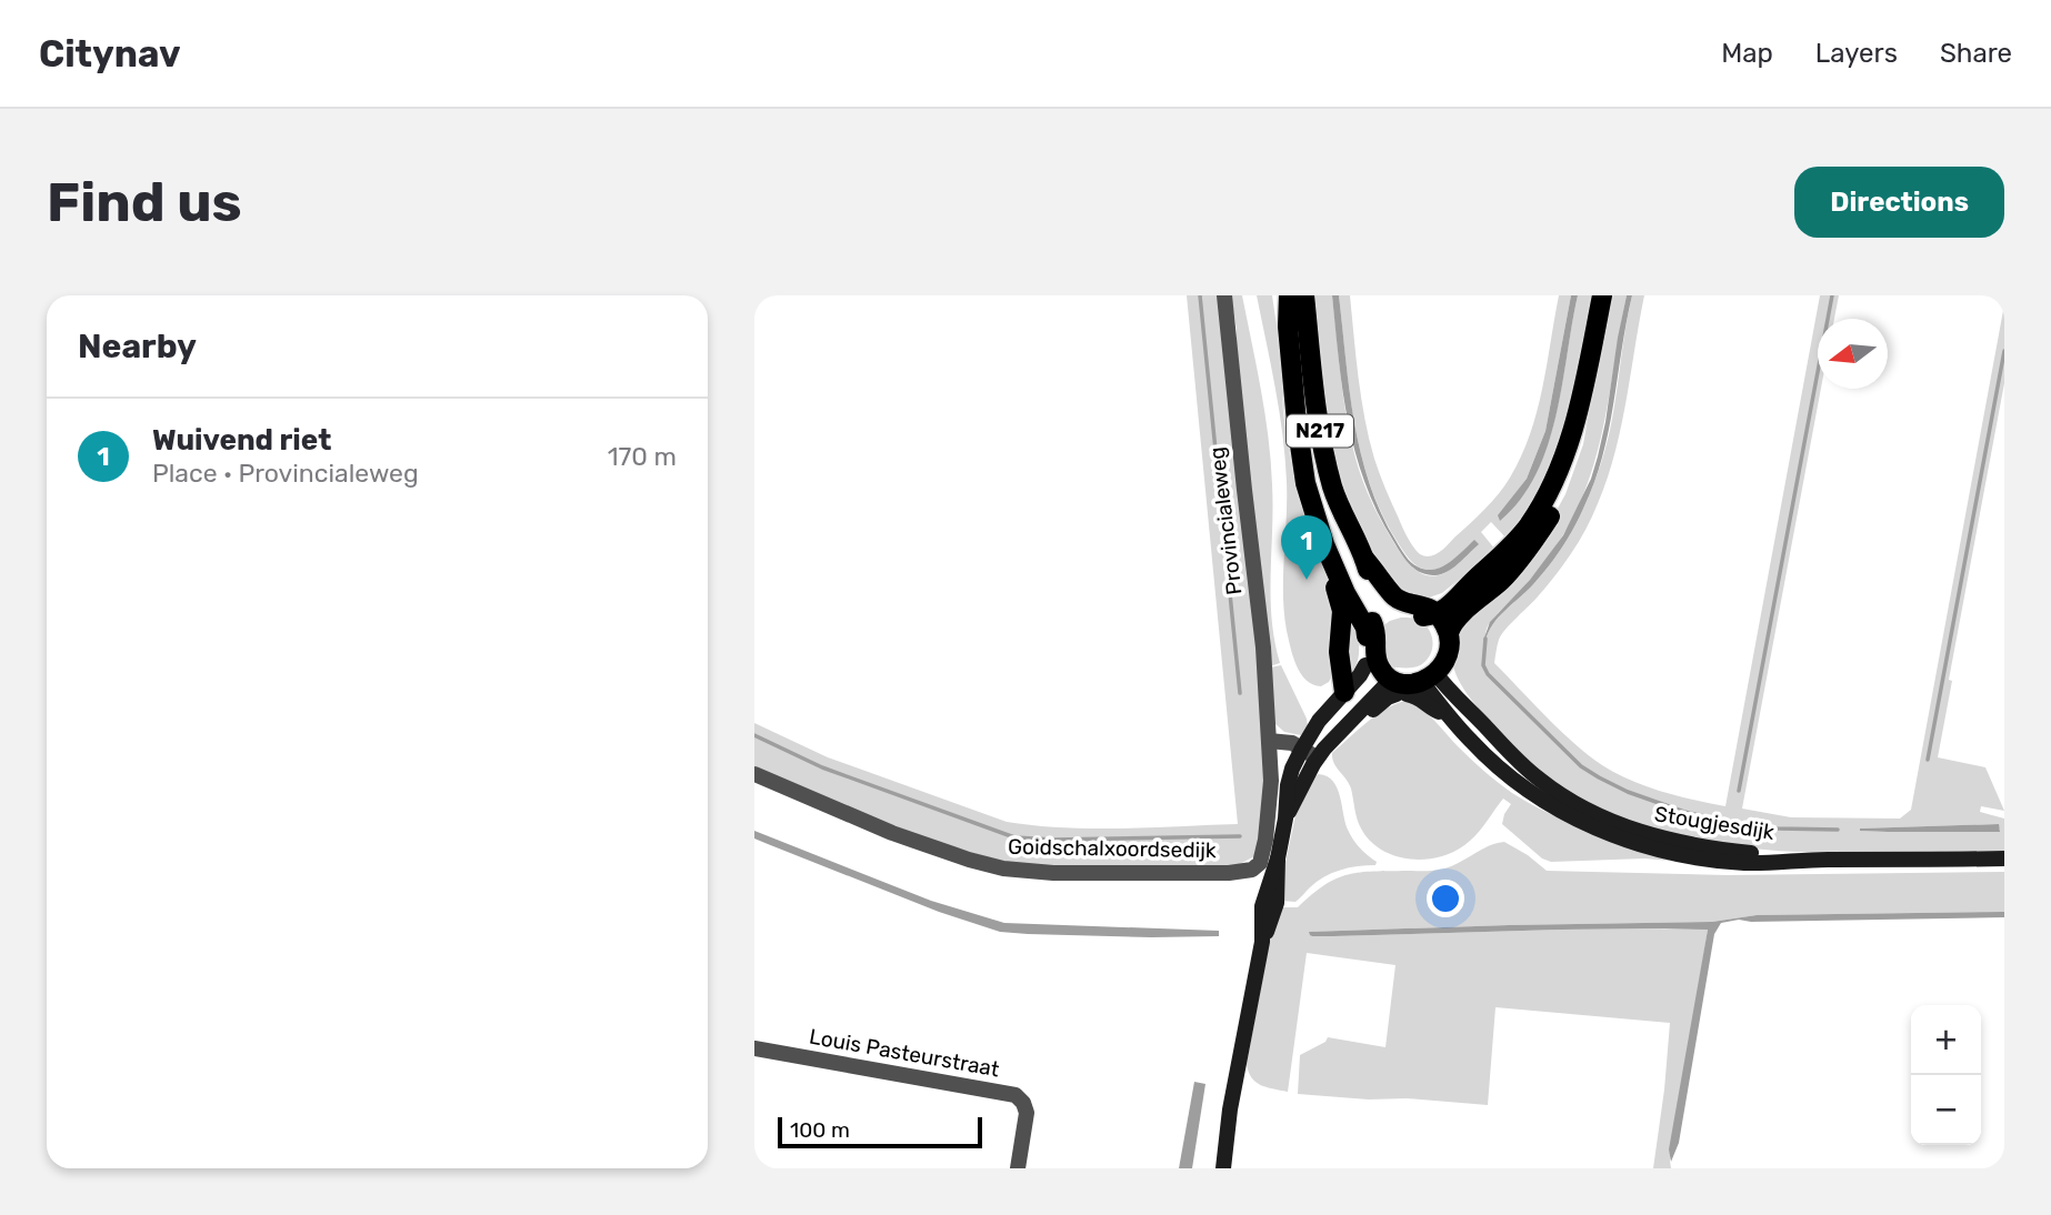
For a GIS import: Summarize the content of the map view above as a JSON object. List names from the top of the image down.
{
  "streets": {
    "main road": ["N217", "Stougjesdijk"],
    "street": ["Provincialeweg", "Goidschalxoordsedijk", "Louis Pasteurstraat"]
  },
  "crossings": [
    ["N217", "Stougjesdijk"],
    ["Provincialeweg", "Goidschalxoordsedijk"]
  ],
  "scale_bar": "100 m",
  "north": "left",
  "page": {
    "header": "Citynav",
    "nav": ["Map", "Layers", "Share"],
    "buttons": "Directions",
    "title": "Find us",
    "heading": "Nearby",
    "list": [
      {
        "mark": "1",
        "name": "Wuivend riet",
        "note": "Place · Provincialeweg",
        "value": "170 m"
      }
    ],
    "pins": "1",
    "map_buttons": ["+", "−"],
    "scale": "100 m"
  }
}
